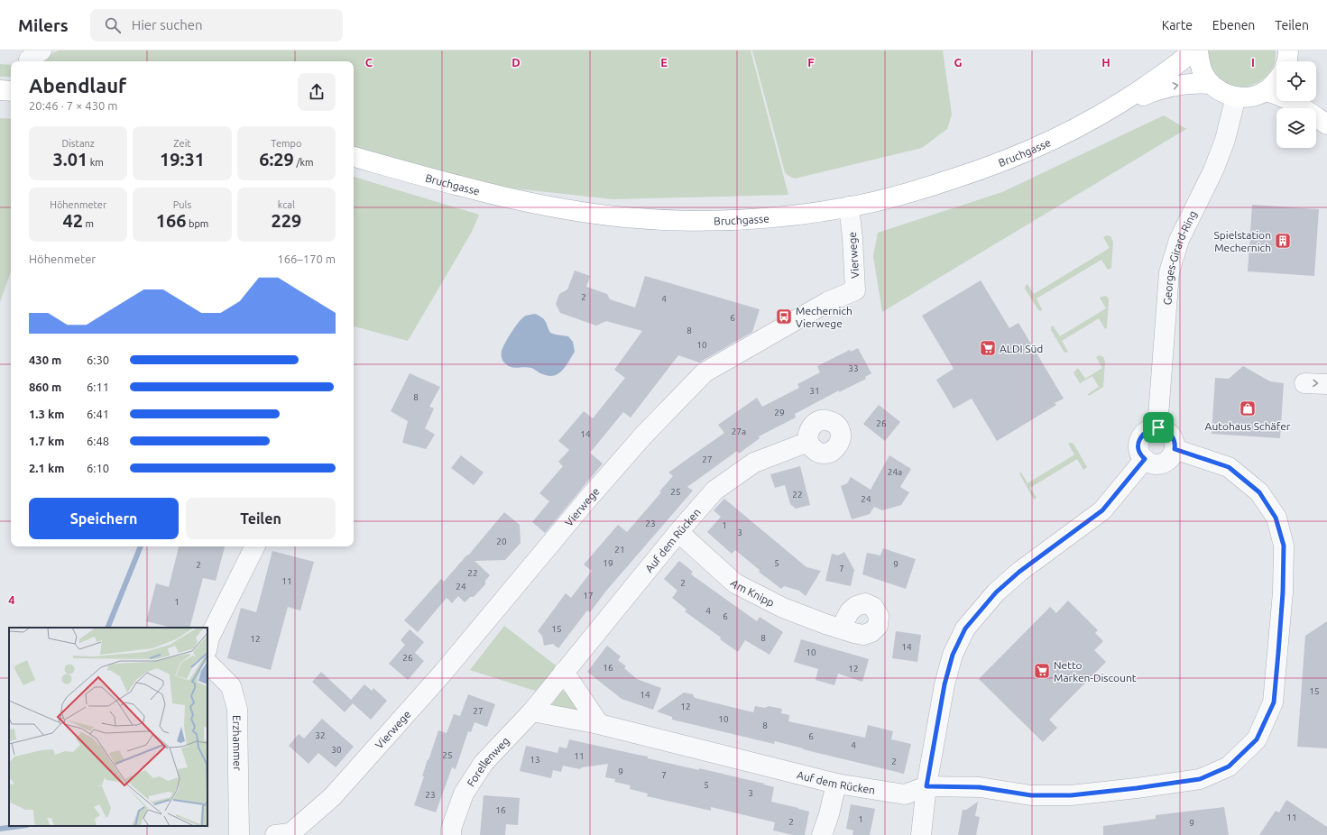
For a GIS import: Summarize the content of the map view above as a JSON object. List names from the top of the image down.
{
  "streets": {
    "main road": ["Bruchgasse"],
    "street": [
      "Vierwege",
      "Georges-Girard-Ring",
      "Auf dem Rücken",
      "Am Knipp",
      "Erzhammer",
      "Forellenweg"
    ]
  },
  "crossings": [
    ["Bruchgasse", "Vierwege"],
    ["Auf dem Rücken", "Am Knipp"],
    ["Auf dem Rücken", "Forellenweg"]
  ],
  "places": {
    "building": ["Spielstation Mechernich"],
    "bus stop": ["Mechernich Vierwege"],
    "supermarket": ["ALDI Süd", "Netto Marken-Discount"],
    "shop": ["Autohaus Schäfer"]
  },
  "house_numbers": [
    "2",
    "4",
    "6",
    "8",
    "10",
    "33",
    "31",
    "8",
    "29",
    "26",
    "27a",
    "14",
    "27",
    "24a",
    "25",
    "22",
    "24",
    "23",
    "1",
    "3",
    "20",
    "21",
    "19",
    "5",
    "9",
    "2",
    "7",
    "22",
    "11",
    "2",
    "24",
    "17",
    "1",
    "4",
    "6",
    "15",
    "8",
    "12",
    "14",
    "10",
    "26",
    "16",
    "12",
    "15",
    "14",
    "12",
    "27",
    "10",
    "8",
    "32",
    "6",
    "4",
    "30",
    "25",
    "11",
    "13",
    "2",
    "9",
    "7",
    "5",
    "3",
    "23",
    "16",
    "11",
    "1",
    "2",
    "9"
  ],
  "page": {
    "header": "Milers",
    "search": "Hier suchen",
    "nav": ["Karte", "Ebenen", "Teilen"],
    "heading": ["Abendlauf", "20:46 · 7 × 430 m"],
    "stats": [
      ["Distanz", "3.01 km"],
      ["Zeit", "19:31"],
      ["Tempo", "6:29 /km"],
      ["Höhenmeter", "42 m"],
      ["Puls", "166 bpm"],
      ["kcal", "229"]
    ],
    "chart": ["Höhenmeter", "166–170 m"],
    "list": [
      {
        "name": "430 m",
        "note": "6:30"
      },
      {
        "name": "860 m",
        "note": "6:11"
      },
      {
        "name": "1.3 km",
        "note": "6:41"
      },
      {
        "name": "1.7 km",
        "note": "6:48"
      },
      {
        "name": "2.1 km",
        "note": "6:10"
      }
    ],
    "buttons": ["Speichern", "Teilen"]
  },
  "grid": {
    "columns": [
      "C",
      "D",
      "E",
      "F",
      "G",
      "H",
      "I"
    ],
    "rows": ["4"]
  }
}
